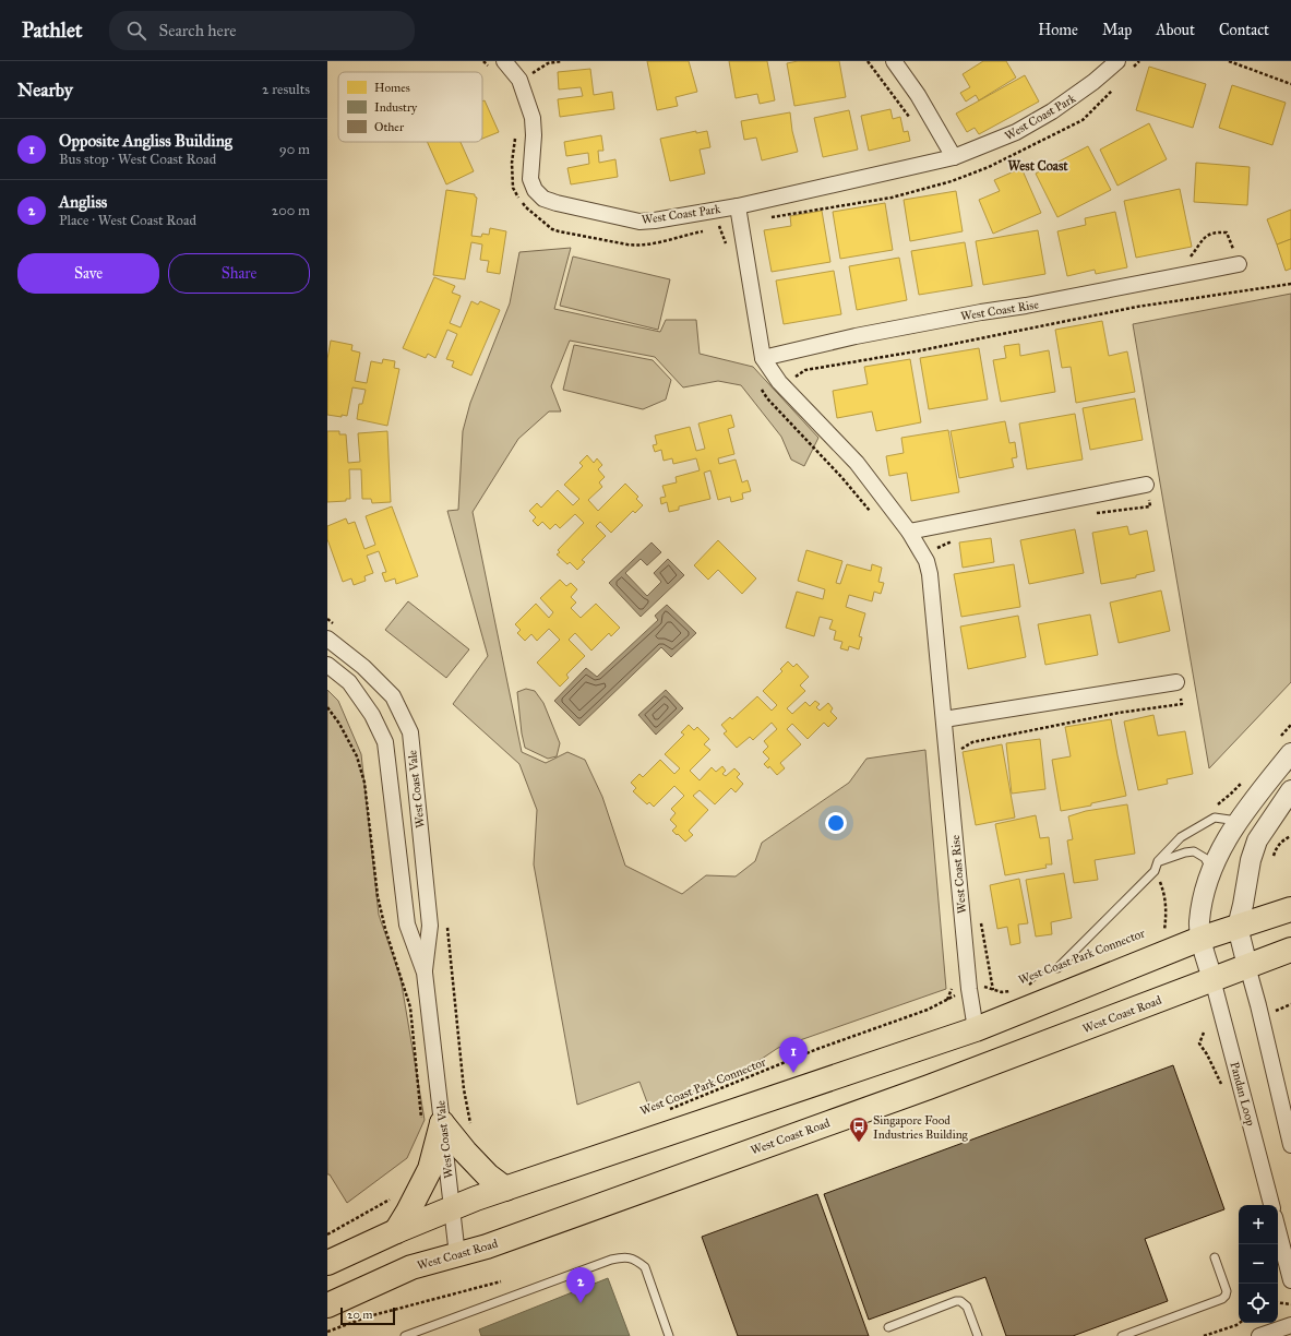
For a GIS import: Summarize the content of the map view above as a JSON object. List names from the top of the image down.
{
  "streets": {
    "main road": ["West Coast Road"],
    "street": [
      "West Coast Park",
      "West Coast Rise",
      "West Coast Vale",
      "Pandan Loop"
    ],
    "path": ["West Coast Park Connector"]
  },
  "crossings": [
    ["West Coast Park", "West Coast Rise"],
    ["West Coast Rise", "West Coast Park Connector"],
    ["West Coast Vale", "West Coast Road"],
    ["West Coast Road", "Pandan Loop"]
  ],
  "districts": ["West Coast"],
  "places": {
    "bus stop": ["Singapore Food Industries Building"]
  },
  "legend": ["Homes", "Industry", "Other"],
  "scale_bar": "20 m",
  "page": {
    "header": "Pathlet",
    "search": "Search here",
    "nav": [
      "Home",
      "Map",
      "About",
      "Contact"
    ],
    "heading": ["Nearby", "2 results"],
    "list": [
      {
        "mark": "1",
        "name": "Opposite Angliss Building",
        "note": "Bus stop · West Coast Road",
        "value": "90 m"
      },
      {
        "mark": "2",
        "name": "Angliss",
        "note": "Place · West Coast Road",
        "value": "200 m"
      }
    ],
    "buttons": ["Save", "Share"],
    "pins": ["1", "2"],
    "map_buttons": ["+", "−"],
    "scale": "20 m"
  }
}
